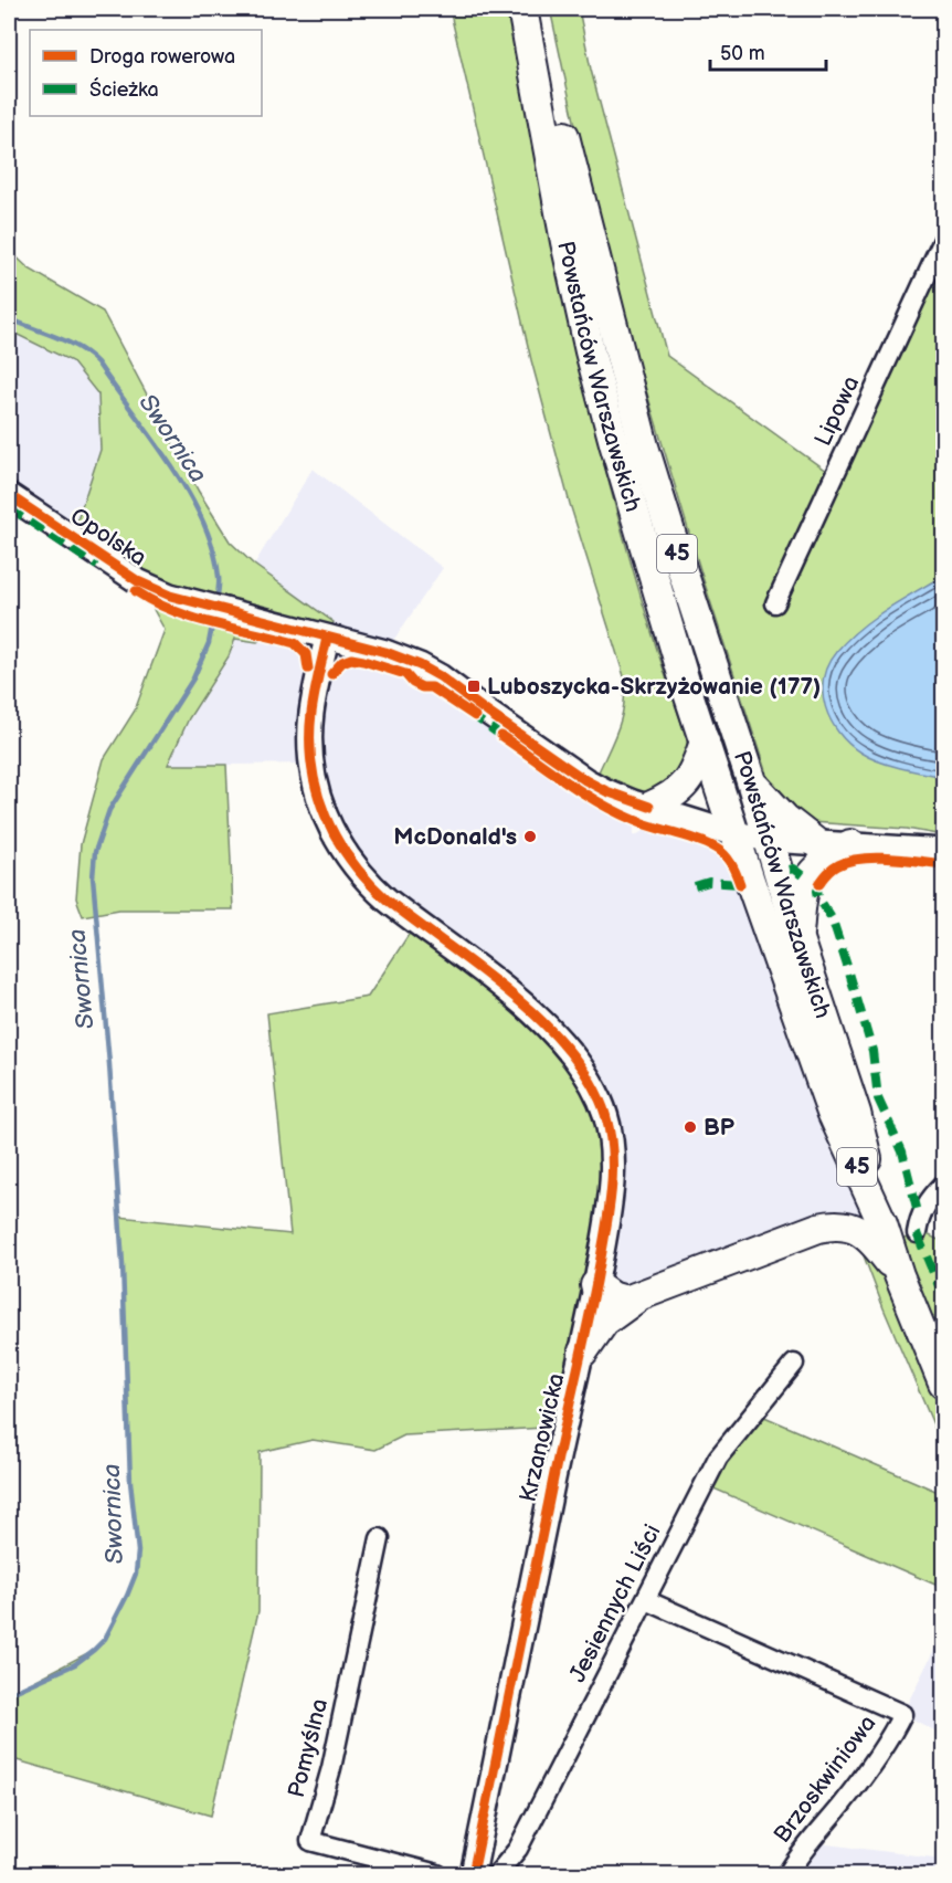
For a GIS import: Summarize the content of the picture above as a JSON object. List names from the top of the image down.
{
  "streets": {
    "main road": ["Powstańców Warszawskich", "45"],
    "street": [
      "Lipowa",
      "Opolska",
      "Krzanowicka",
      "Jesiennych Liści",
      "Pomyślna",
      "Brzoskwiniowa"
    ]
  },
  "crossings": [
    ["Powstańców Warszawskich", "Opolska"],
    ["Opolska", "Krzanowicka"],
    ["Jesiennych Liści", "Brzoskwiniowa"]
  ],
  "water": ["Swornica"],
  "places": {
    "transit": ["Luboszycka-Skrzyżowanie (177)"],
    "other": ["McDonald's", "BP"]
  },
  "legend": ["Droga rowerowa", "Ścieżka"],
  "scale_bar": "50 m"
}
